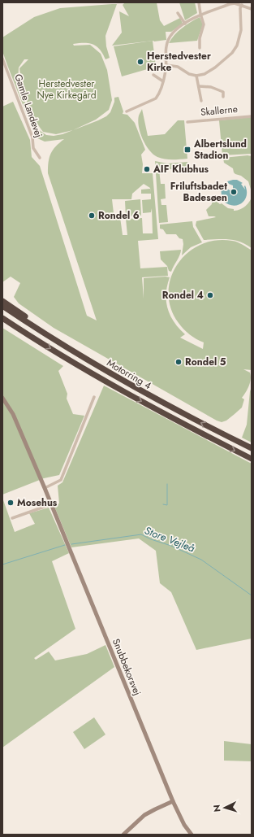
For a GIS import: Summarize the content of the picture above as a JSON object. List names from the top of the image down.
{
  "streets": {
    "highway": ["Motorring 4"],
    "street": ["Gamle Landevej", "Skallerne", "Snubbekorsvej"]
  },
  "water": ["Store Vejleå"],
  "parks": ["Herstedvester Nye Kirkegård"],
  "places": {
    "other": [
      "Herstedvester Kirke",
      "AIF Klubhus",
      "Friluftsbadet Badesøen",
      "Rondel 6",
      "Rondel 4",
      "Rondel 5",
      "Mosehus"
    ],
    "transit": ["Albertslund Stadion"]
  },
  "north": "left"
}
